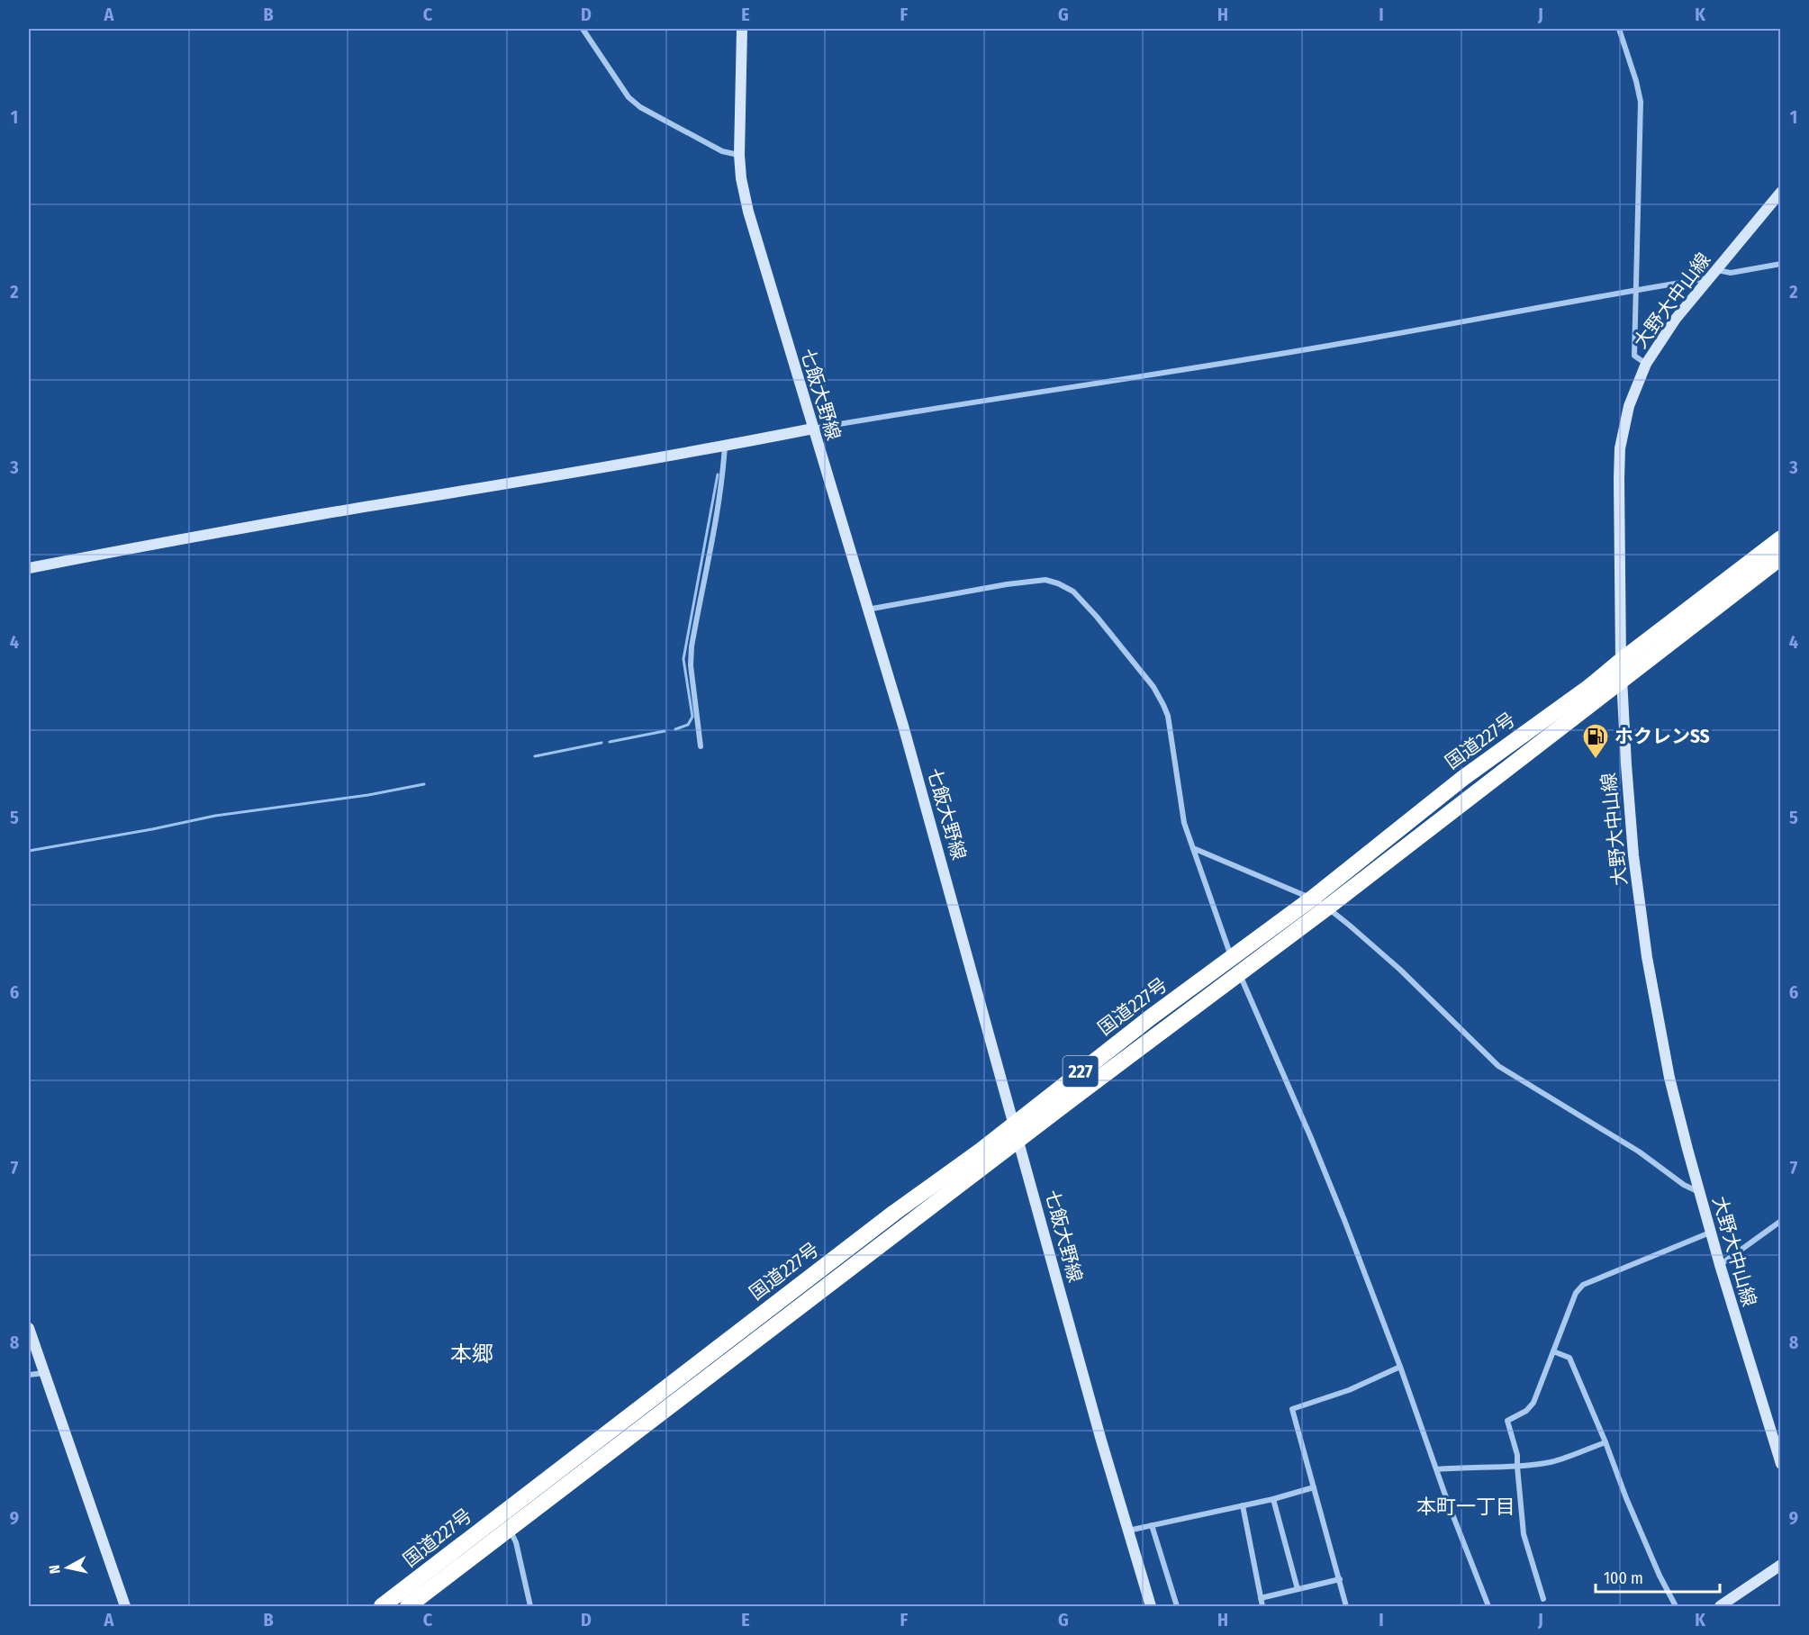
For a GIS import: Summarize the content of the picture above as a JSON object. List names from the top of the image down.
{
  "streets": {
    "highway": ["国道227号", "227"],
    "main road": ["大野大中山線", "七飯大野線"]
  },
  "crossings": [
    ["大野大中山線", "国道227号"],
    ["七飯大野線", "国道227号"]
  ],
  "districts": ["本郷", "本町一丁目"],
  "places": {
    "fuel station": ["ホクレンSS"]
  },
  "scale_bar": "100 m",
  "north": "left",
  "grid": {
    "columns": [
      "A",
      "B",
      "C",
      "D",
      "E",
      "F",
      "G",
      "H",
      "I",
      "J",
      "K"
    ],
    "rows": [
      "1",
      "2",
      "3",
      "4",
      "5",
      "6",
      "7",
      "8",
      "9"
    ]
  }
}
